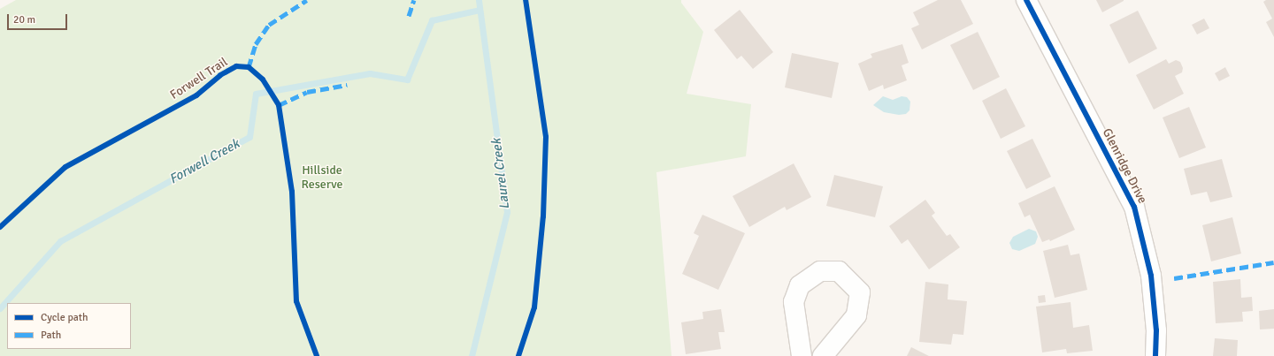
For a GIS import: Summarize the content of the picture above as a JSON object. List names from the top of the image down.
{
  "streets": {
    "street": ["Glenridge Drive"],
    "cycle path": ["Forwell Trail"]
  },
  "water": ["Forwell Creek", "Laurel Creek"],
  "parks": ["Hillside Reserve"],
  "legend": ["Cycle path", "Path"],
  "scale_bar": "20 m"
}
